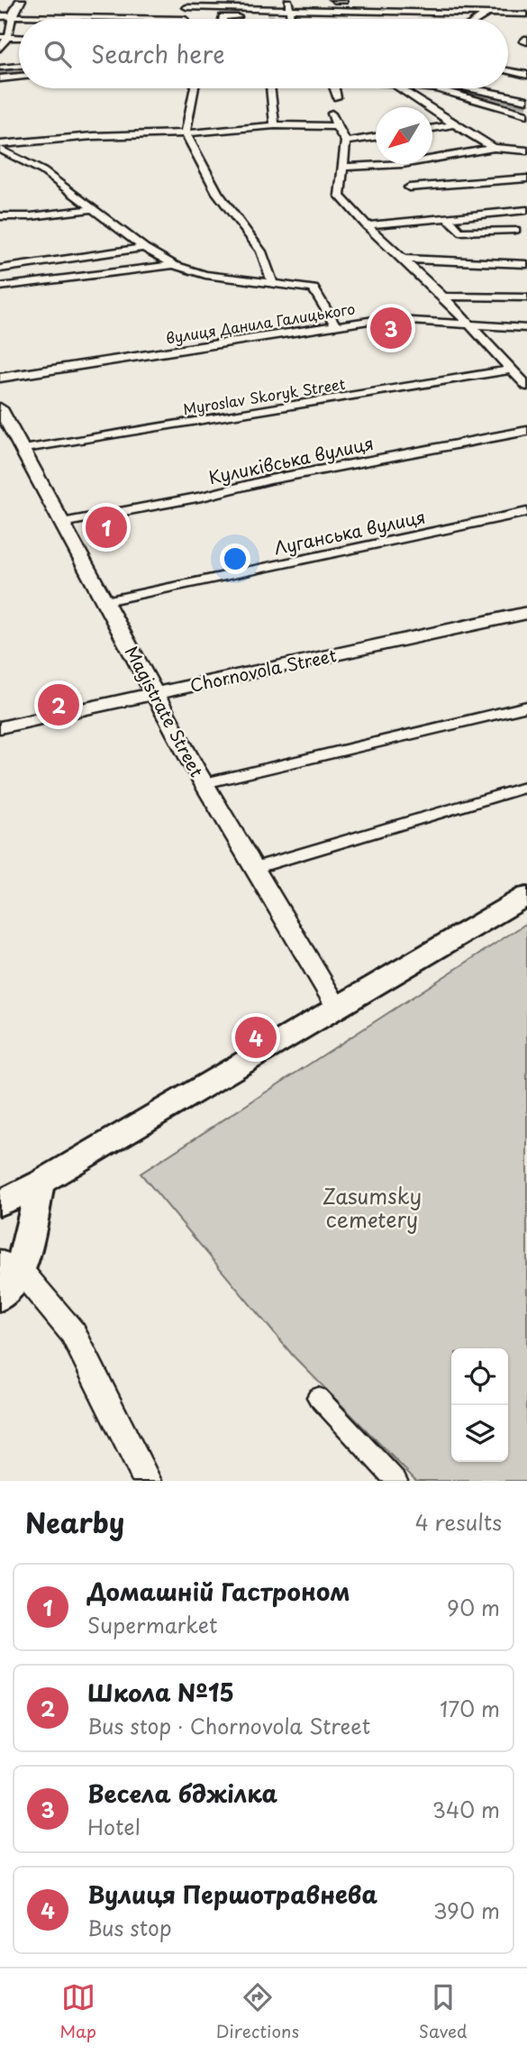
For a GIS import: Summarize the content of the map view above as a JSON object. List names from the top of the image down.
{
  "streets": {
    "street": [
      "вулиця Данила Галицького",
      "Myroslav Skoryk Street",
      "Куликівська вулиця",
      "Луганська вулиця",
      "Chornovola Street",
      "Magistrate Street"
    ]
  },
  "crossings": [
    ["Myroslav Skoryk Street", "Magistrate Street"],
    ["Куликівська вулиця", "Magistrate Street"],
    ["Луганська вулиця", "Magistrate Street"],
    ["Chornovola Street", "Magistrate Street"]
  ],
  "parks": ["Zasumsky cemetery"],
  "north": "bottom left",
  "page": {
    "search": "Search here",
    "pins": [
      "3",
      "1",
      "2",
      "4"
    ],
    "heading": ["Nearby", "4 results"],
    "list": [
      {
        "mark": "1",
        "name": "Домашній Гастроном",
        "note": "Supermarket",
        "value": "90 m"
      },
      {
        "mark": "2",
        "name": "Школа №15",
        "note": "Bus stop · Chornovola Street",
        "value": "170 m"
      },
      {
        "mark": "3",
        "name": "Весела бджілка",
        "note": "Hotel",
        "value": "340 m"
      },
      {
        "mark": "4",
        "name": "Вулиця Першотравнева",
        "note": "Bus stop",
        "value": "390 m"
      }
    ],
    "nav": ["Map", "Directions", "Saved"]
  }
}
